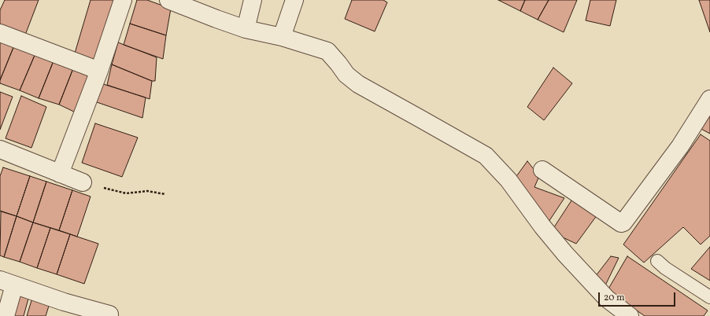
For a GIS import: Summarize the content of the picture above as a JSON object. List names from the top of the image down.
{
  "scale_bar": "20 m"
}
